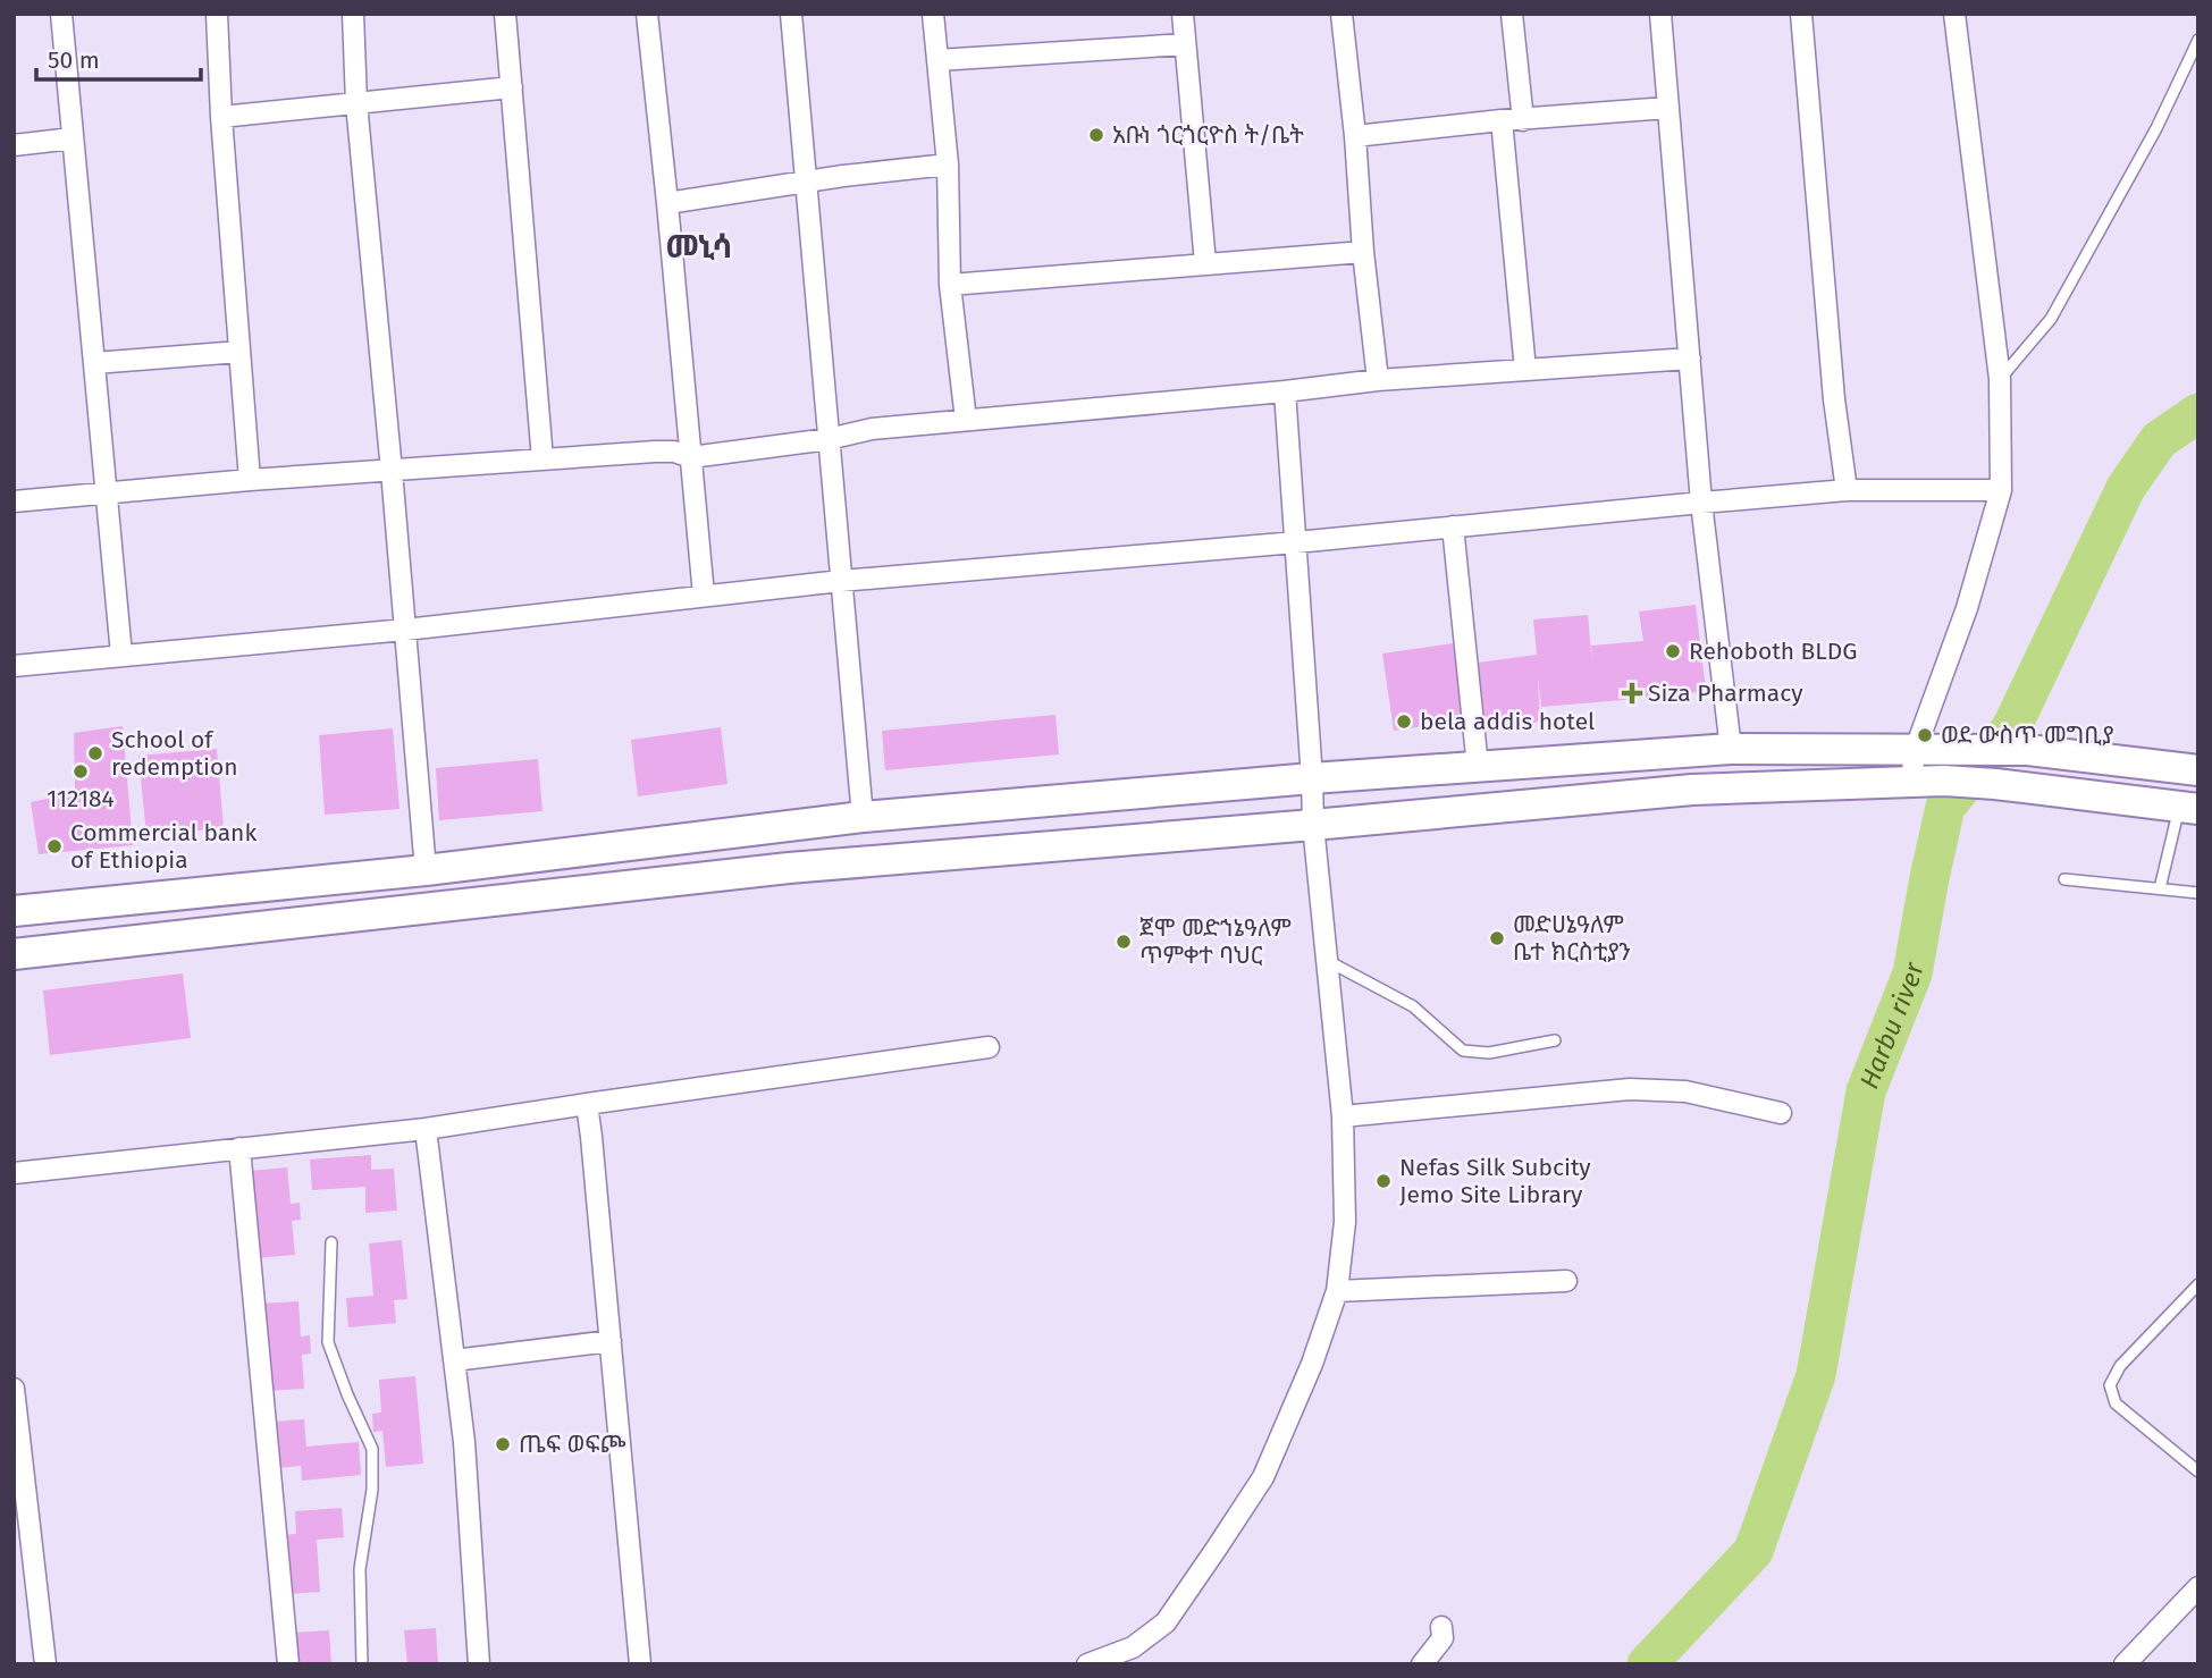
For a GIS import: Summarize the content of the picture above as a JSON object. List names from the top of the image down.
{
  "districts": ["መኒሳ"],
  "water": ["Harbu river"],
  "places": {
    "other": [
      "አቡነ ጎርጎርዮስ ት/ቤት",
      "Rehoboth BLDG",
      "bela addis hotel",
      "ወደ ውስጥ መግቢያ",
      "School of redemption",
      "112184",
      "Commercial bank of Ethiopia",
      "መድሀኔዓለም ቤተ ክርስቲያን",
      "ጀሞ መድኀኔዓለም ጥምቀተ ባህር",
      "Nefas Silk Subcity Jemo Site Library",
      "ጤፍ ወፍጮ"
    ],
    "health": ["Siza Pharmacy"]
  },
  "scale_bar": "50 m"
}
